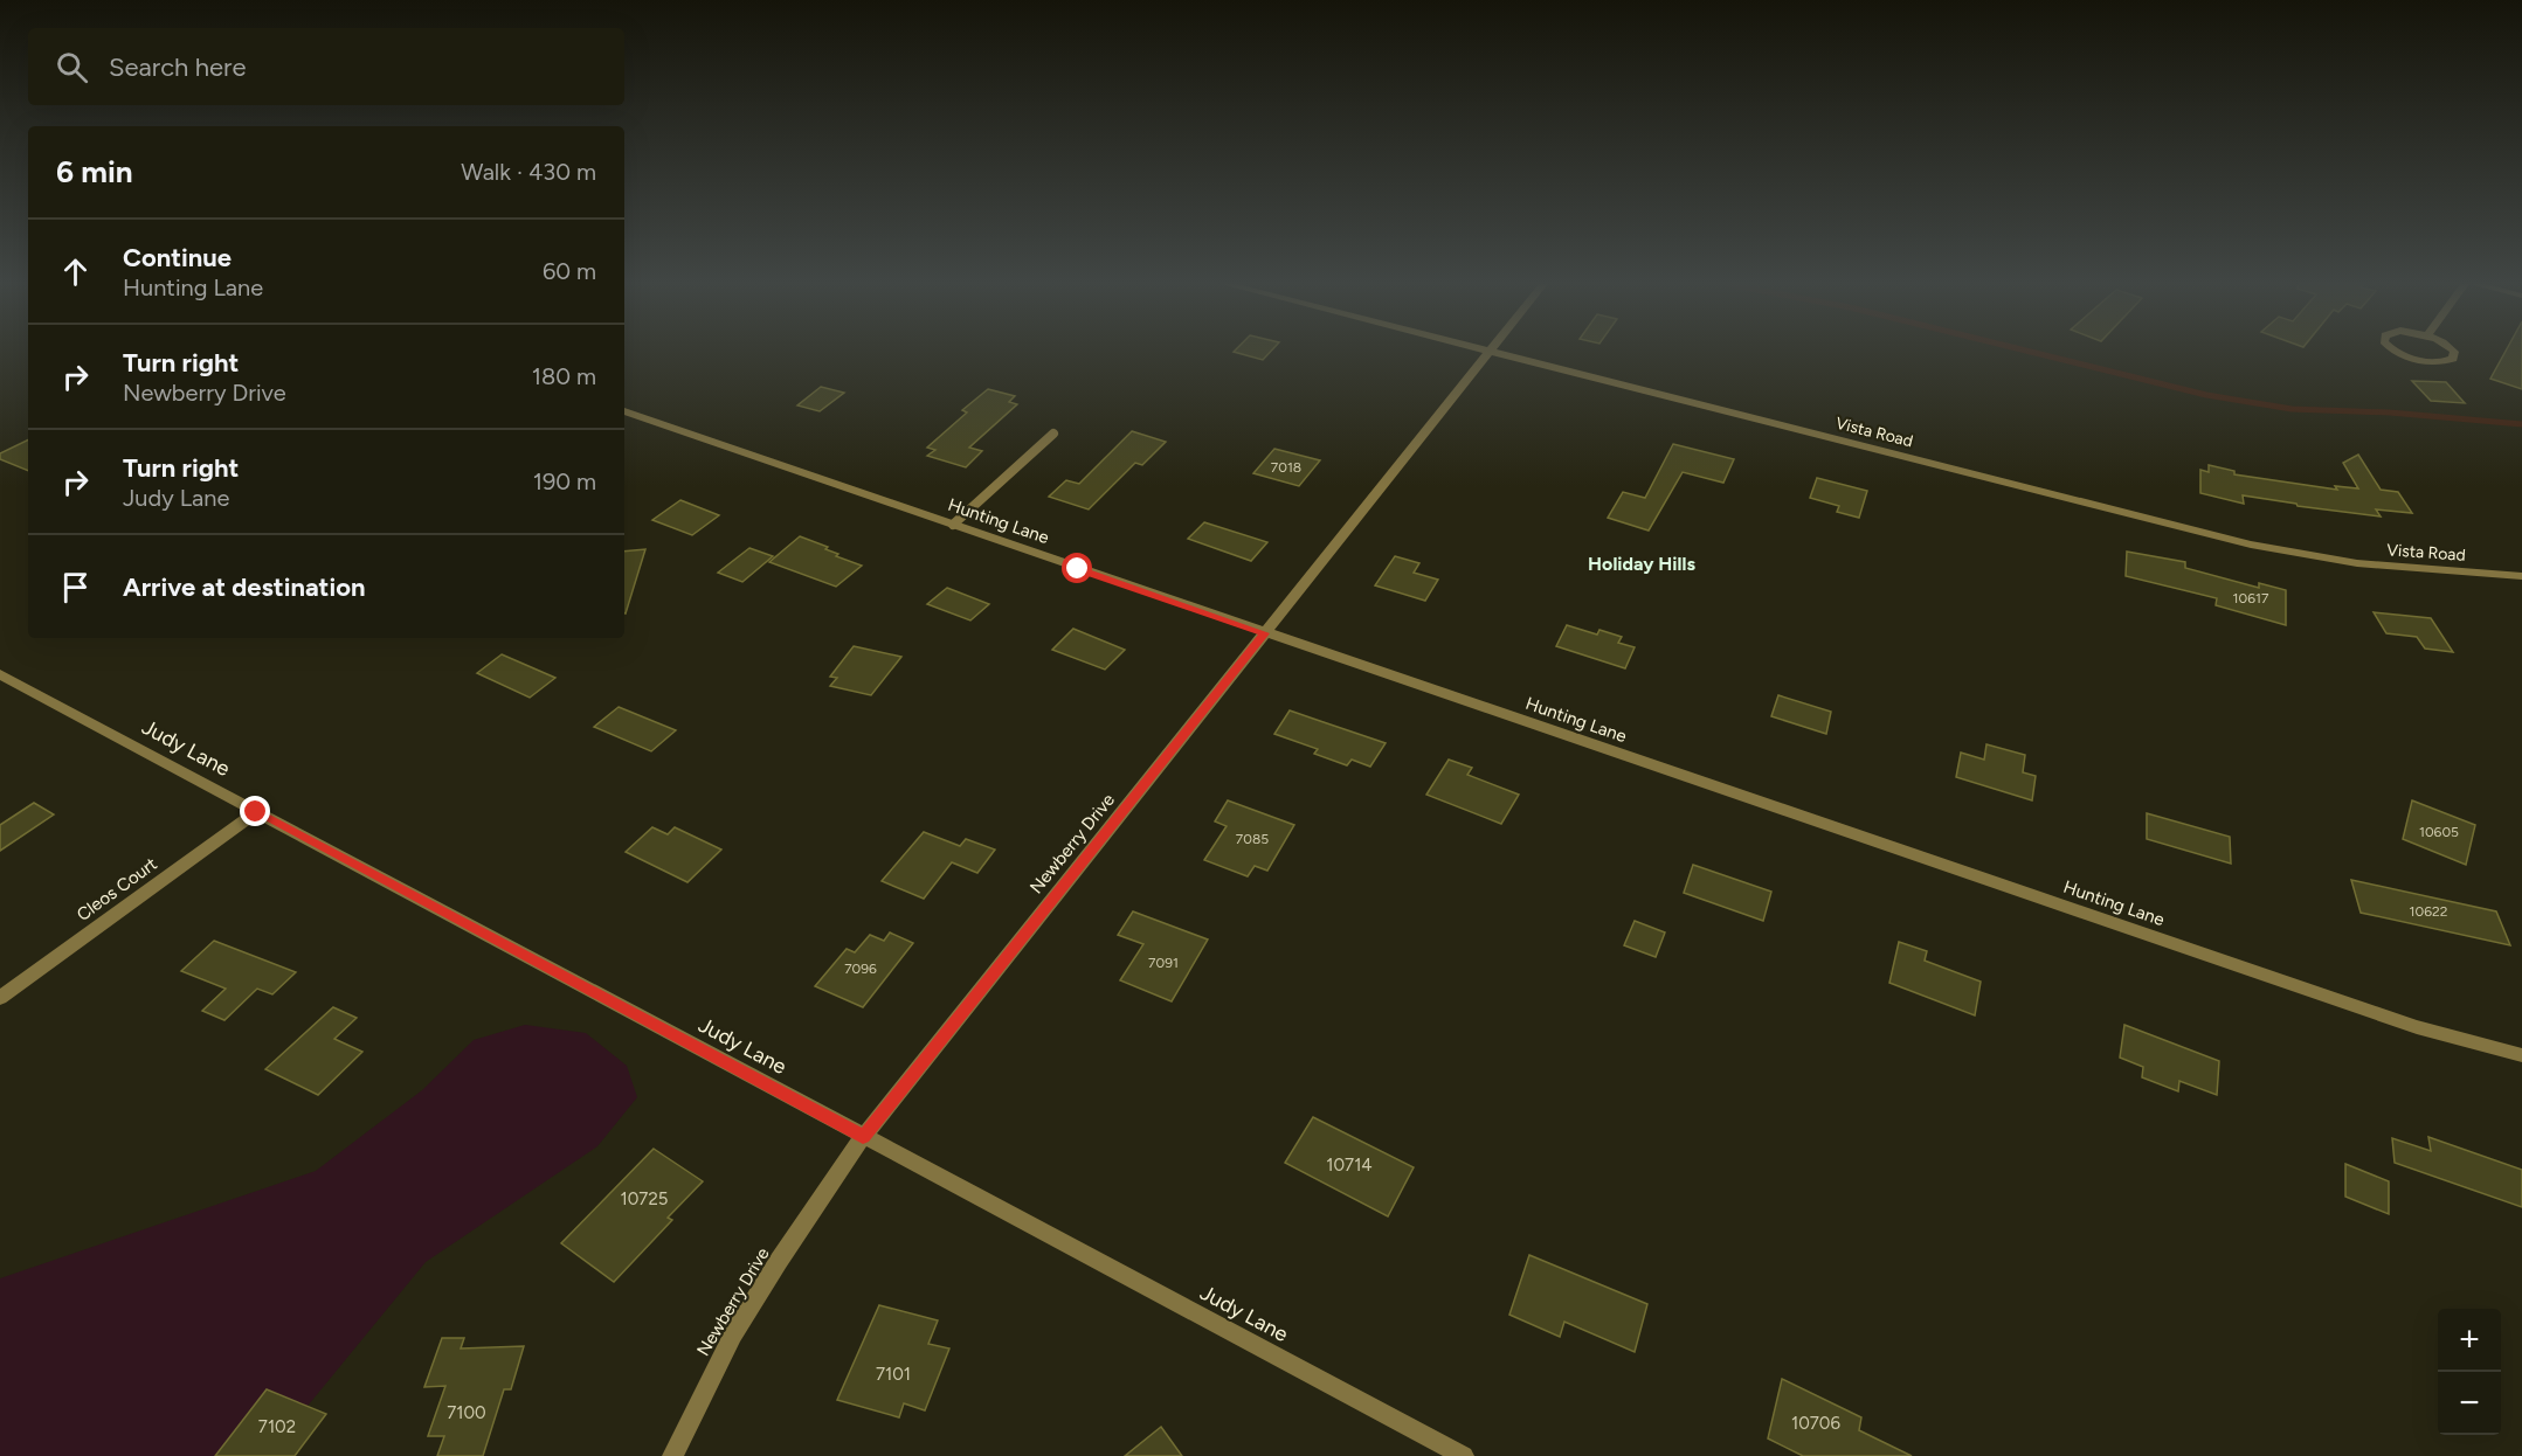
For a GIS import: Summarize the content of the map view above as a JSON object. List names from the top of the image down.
{
  "streets": {
    "street": [
      "Vista Road",
      "Hunting Lane",
      "Judy Lane",
      "Newberry Drive",
      "Cleos Court"
    ]
  },
  "crossings": [
    ["Vista Road", "Newberry Drive"],
    ["Hunting Lane", "Newberry Drive"],
    ["Judy Lane", "Newberry Drive"],
    ["Judy Lane", "Cleos Court"]
  ],
  "districts": ["Holiday Hills"],
  "house_numbers": [
    "7018",
    "10617",
    "10605",
    "7085",
    "10622",
    "7091",
    "7096",
    "10714",
    "10725",
    "7101",
    "7100",
    "10706",
    "7102"
  ],
  "page": {
    "search": "Search here",
    "heading": ["6 min", "Walk · 430 m"],
    "list": [
      ["Continue", "Hunting Lane", "60 m"],
      ["Turn right", "Newberry Drive", "180 m"],
      ["Turn right", "Judy Lane", "190 m"],
      "Arrive at destination"
    ],
    "map_buttons": ["+", "−"]
  }
}
